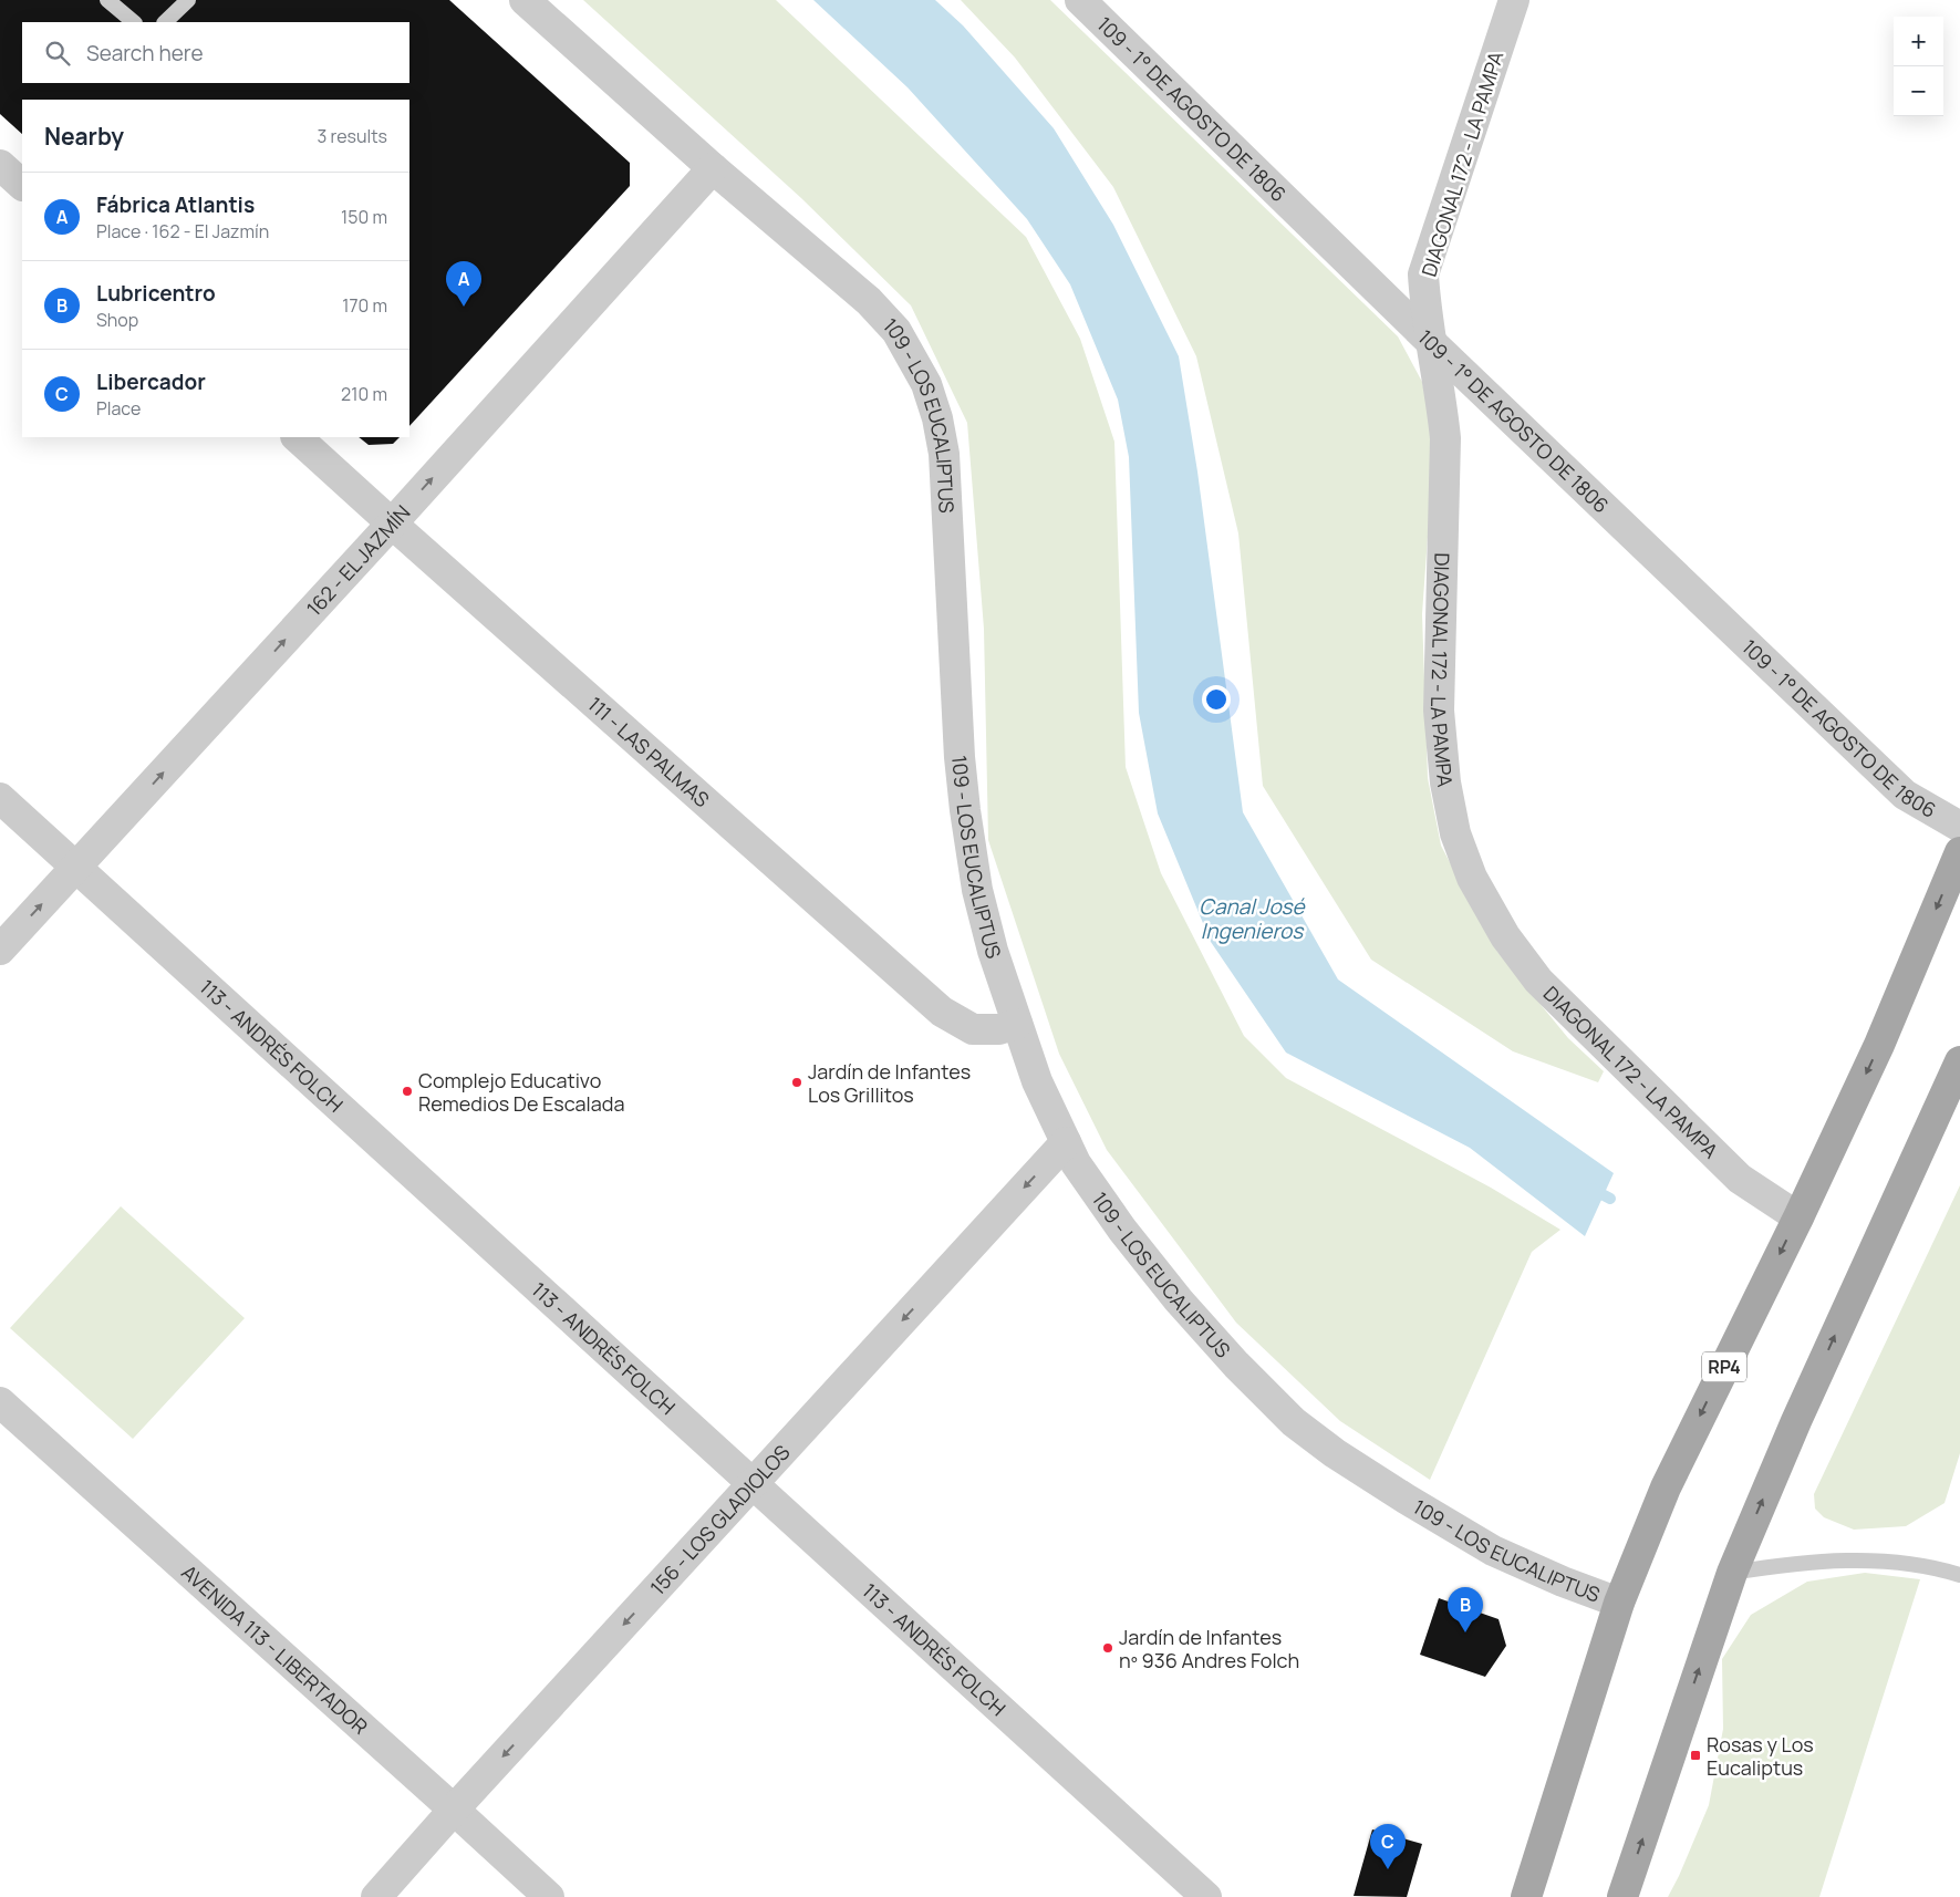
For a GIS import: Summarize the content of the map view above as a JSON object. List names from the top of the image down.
{
  "streets": {
    "main road": ["RP4"],
    "street": [
      "109 - 1° DE AGOSTO DE 1806",
      "DIAGONAL 172 - LA PAMPA",
      "109 - LOS EUCALIPTUS",
      "162 - EL JAZMÍN",
      "111 - LAS PALMAS",
      "113 - ANDRÉS FOLCH",
      "156 - LOS GLADIOLOS",
      "AVENIDA 113 - LIBERTADOR"
    ]
  },
  "crossings": [
    ["109 - 1° DE AGOSTO DE 1806", "DIAGONAL 172 - LA PAMPA"],
    ["DIAGONAL 172 - LA PAMPA", "RP4"],
    ["109 - LOS EUCALIPTUS", "162 - EL JAZMÍN"],
    ["109 - LOS EUCALIPTUS", "111 - LAS PALMAS"],
    ["109 - LOS EUCALIPTUS", "RP4"],
    ["109 - LOS EUCALIPTUS", "156 - LOS GLADIOLOS"],
    ["162 - EL JAZMÍN", "111 - LAS PALMAS"],
    ["162 - EL JAZMÍN", "113 - ANDRÉS FOLCH"],
    ["113 - ANDRÉS FOLCH", "156 - LOS GLADIOLOS"],
    ["156 - LOS GLADIOLOS", "AVENIDA 113 - LIBERTADOR"]
  ],
  "one_way": ["162 - EL JAZMÍN", "156 - LOS GLADIOLOS"],
  "water": ["Canal José Ingenieros"],
  "places": {
    "other": ["Jardín de Infantes Los Grillitos", "Complejo Educativo Remedios De Escalada", "Jardín de Infantes nº 936 Andres Folch"],
    "transit": ["Rosas y Los Eucaliptus"]
  },
  "page": {
    "map_buttons": ["+", "−"],
    "search": "Search here",
    "heading": ["Nearby", "3 results"],
    "list": [
      {
        "mark": "A",
        "name": "Fábrica Atlantis",
        "note": "Place · 162 - El Jazmín",
        "value": "150 m"
      },
      {
        "mark": "B",
        "name": "Lubricentro",
        "note": "Shop",
        "value": "170 m"
      },
      {
        "mark": "C",
        "name": "Libercador",
        "note": "Place",
        "value": "210 m"
      }
    ],
    "pins": ["A", "B", "C"]
  }
}
